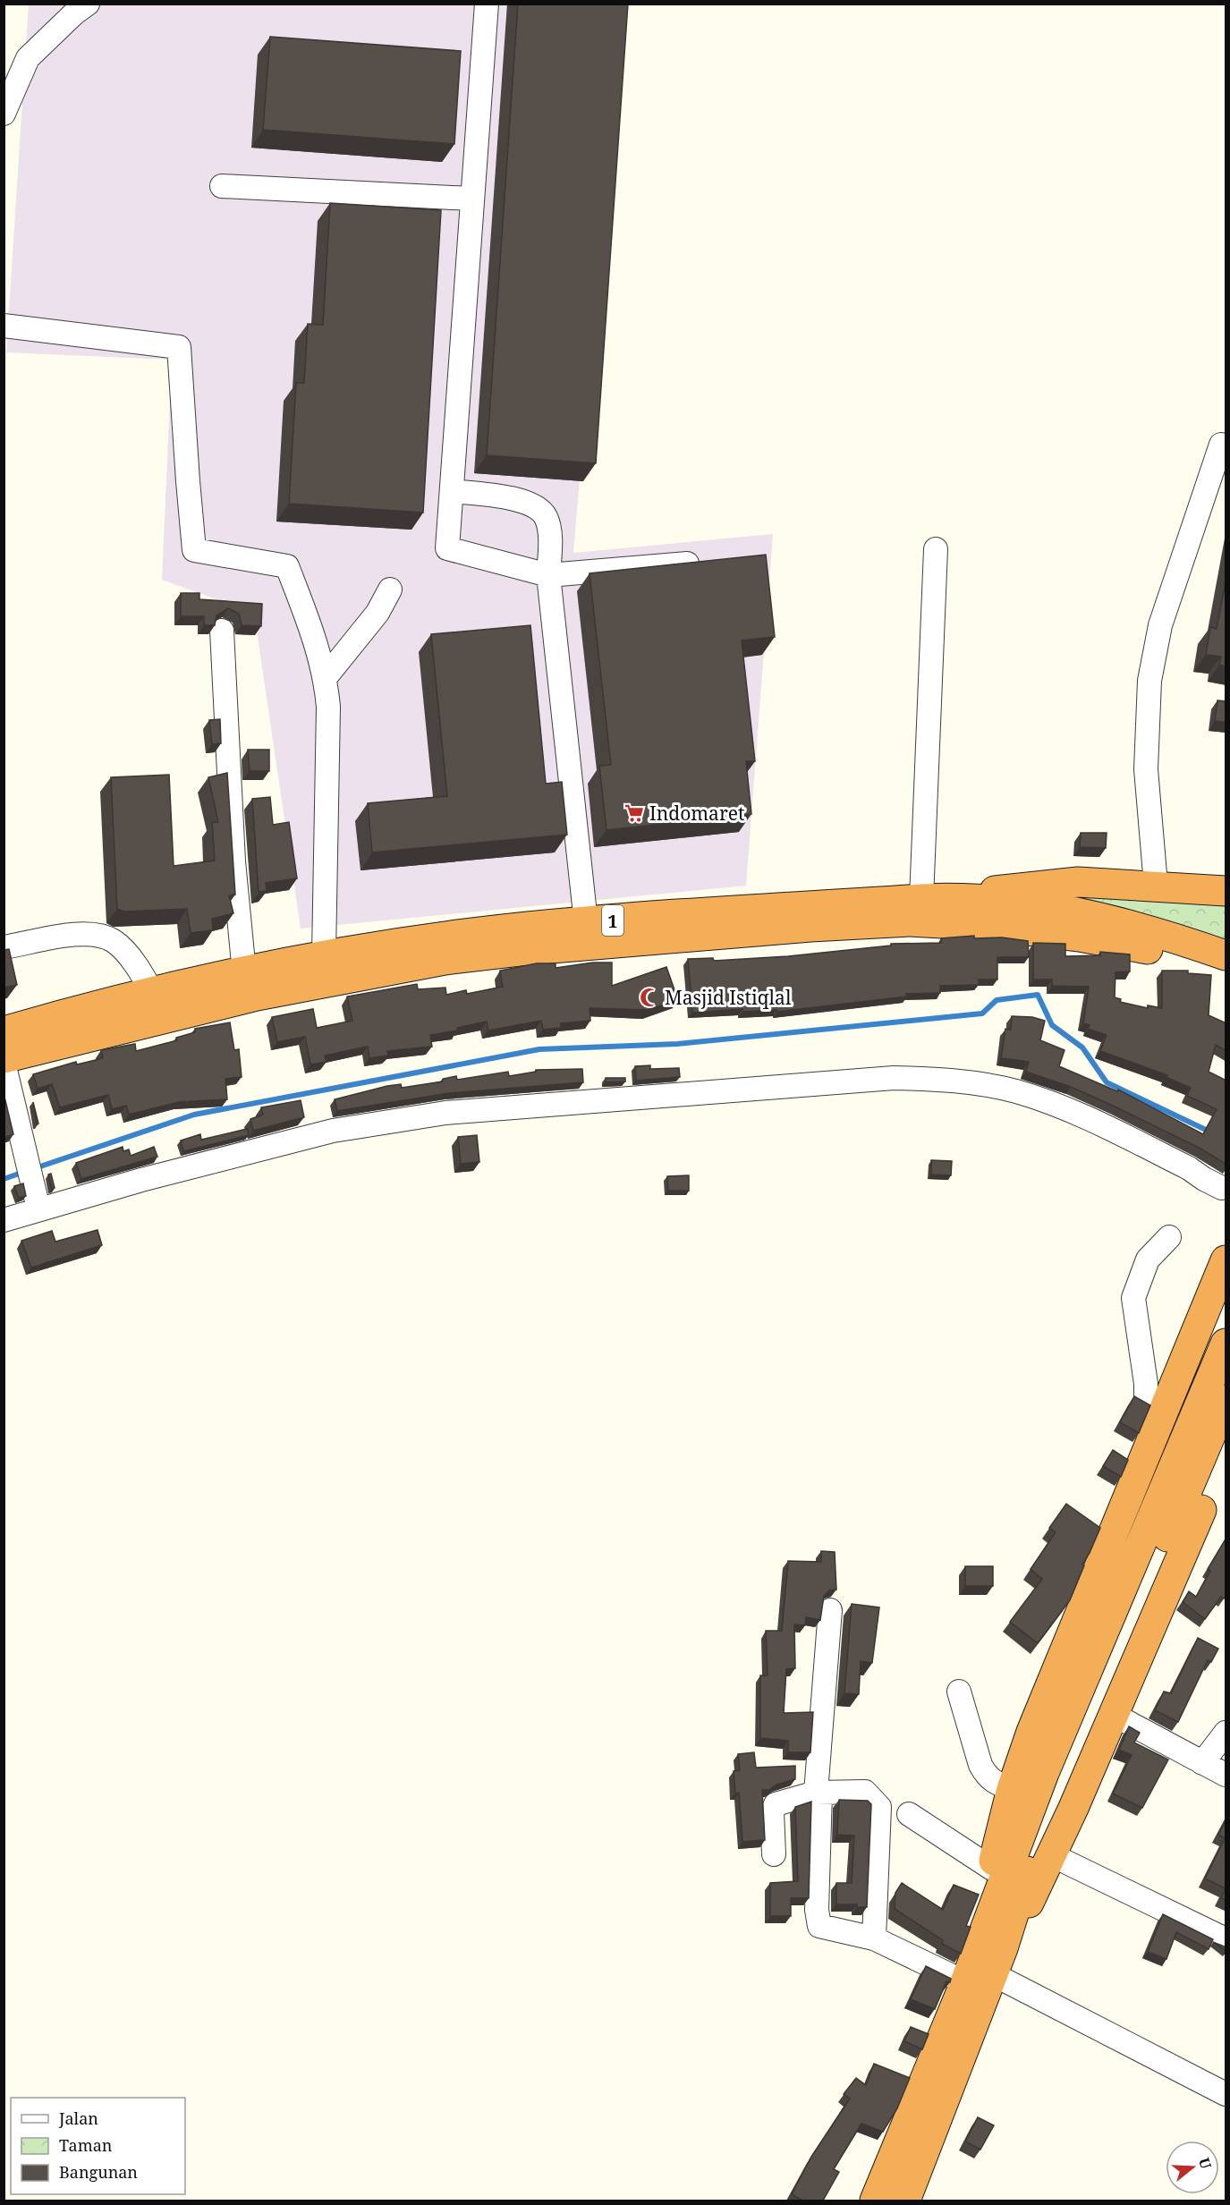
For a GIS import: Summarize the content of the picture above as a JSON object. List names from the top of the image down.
{
  "streets": {
    "highway": ["1"]
  },
  "places": {
    "supermarket": ["Indomaret"],
    "mosque": ["Masjid Istiqlal"]
  },
  "legend": ["Jalan", "Taman", "Bangunan"],
  "north": "right"
}
